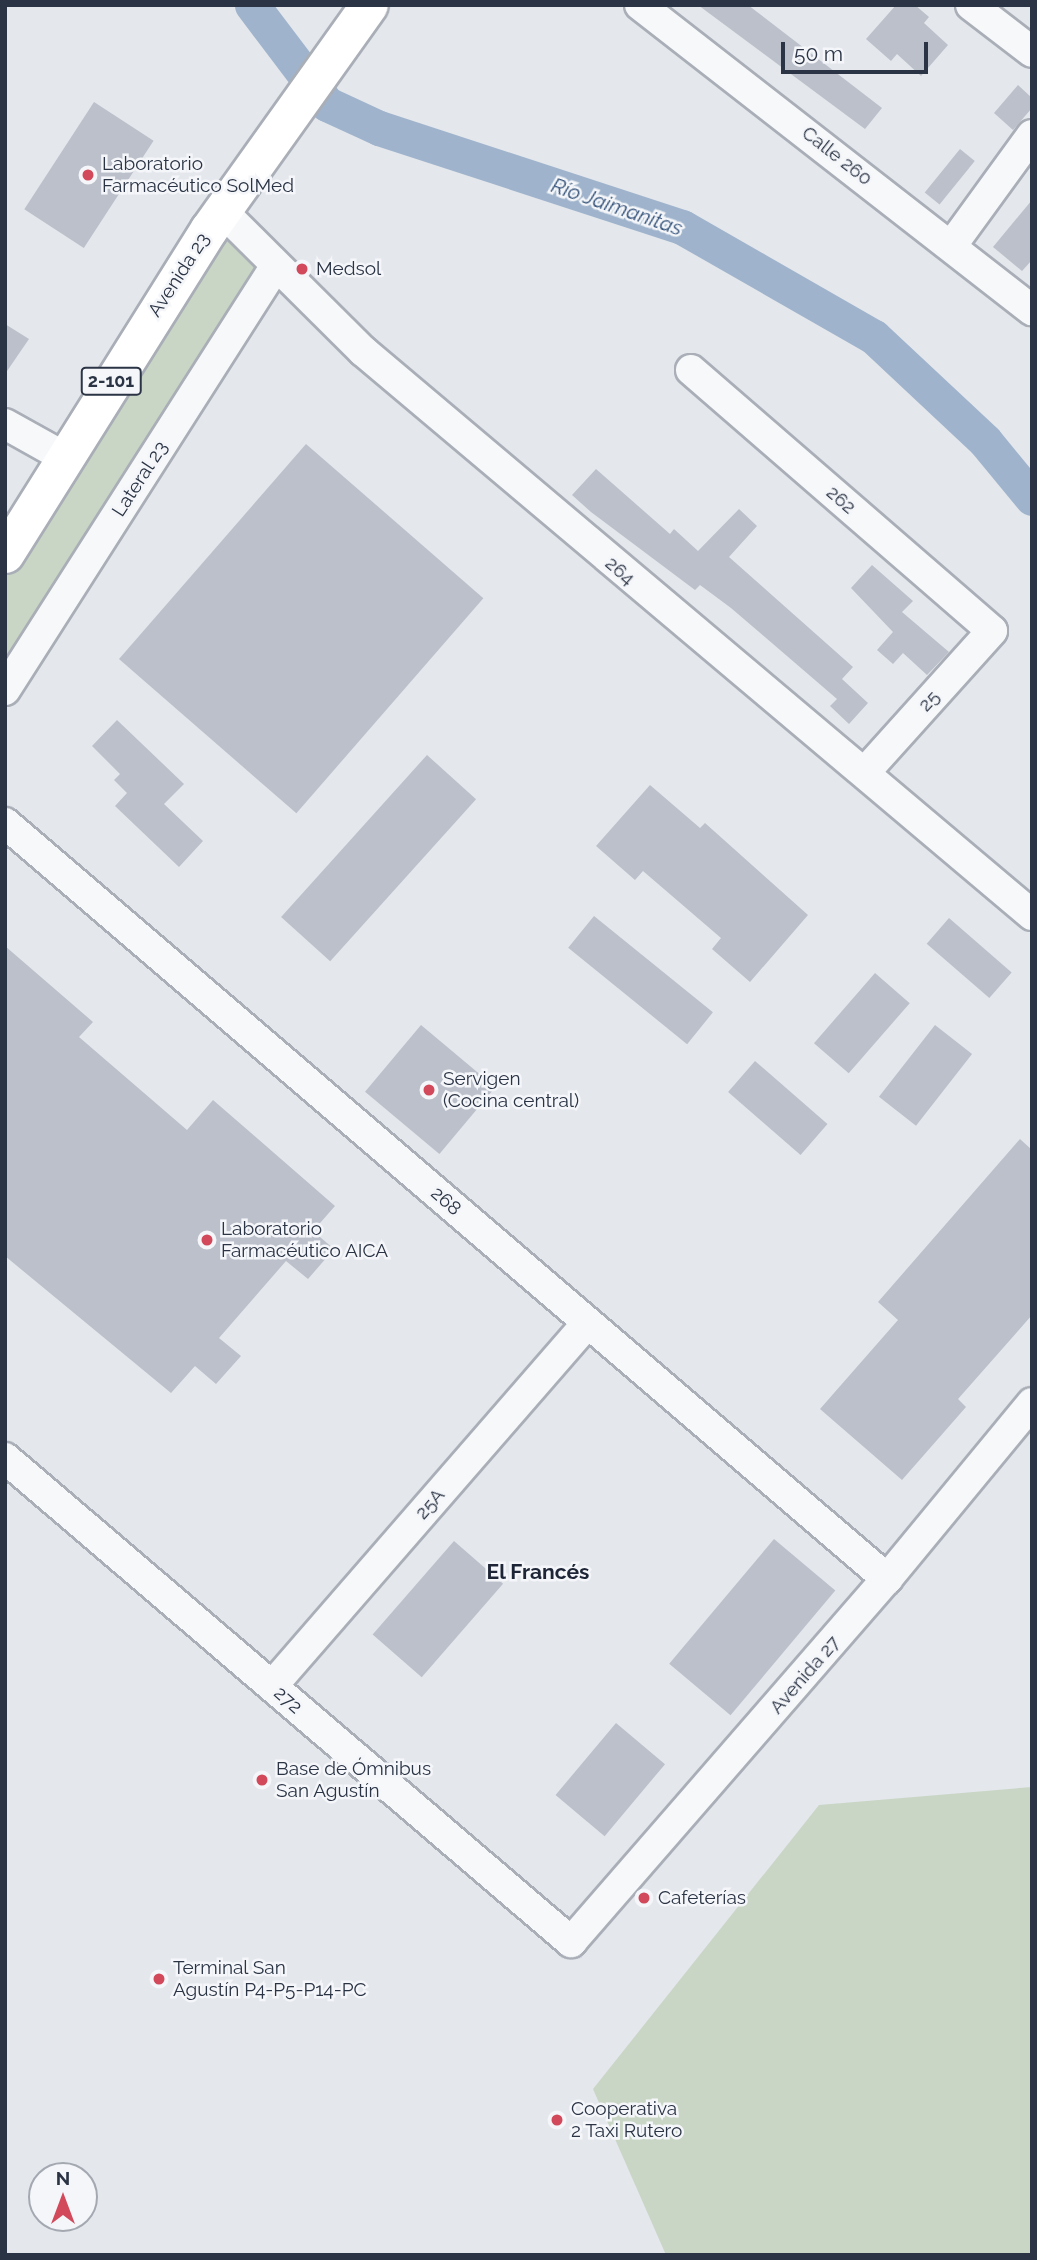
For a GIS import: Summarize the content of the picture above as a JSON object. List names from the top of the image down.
{
  "streets": {
    "main road": ["Avenida 23", "2-101"],
    "street": [
      "Calle 260",
      "Lateral 23",
      "262",
      "264",
      "25",
      "268",
      "25A",
      "Avenida 27",
      "272"
    ]
  },
  "crossings": [
    ["Avenida 23", "264"],
    ["Lateral 23", "264"],
    ["262", "25"],
    ["264", "25"],
    ["268", "25A"],
    ["268", "Avenida 27"],
    ["25A", "272"],
    ["Avenida 27", "272"]
  ],
  "districts": ["El Francés"],
  "water": ["Río Jaimanitas"],
  "places": [
    "Laboratorio Farmacéutico SolMed",
    "Medsol",
    "Servigen (Cocina central)",
    "Laboratorio Farmacéutico AICA",
    "Base de Ómnibus San Agustín",
    "Cafeterías",
    "Terminal San Agustín P4-P5-P14-PC",
    "Cooperativa 2 Taxi Rutero"
  ],
  "scale_bar": "50 m",
  "north": "top"
}
